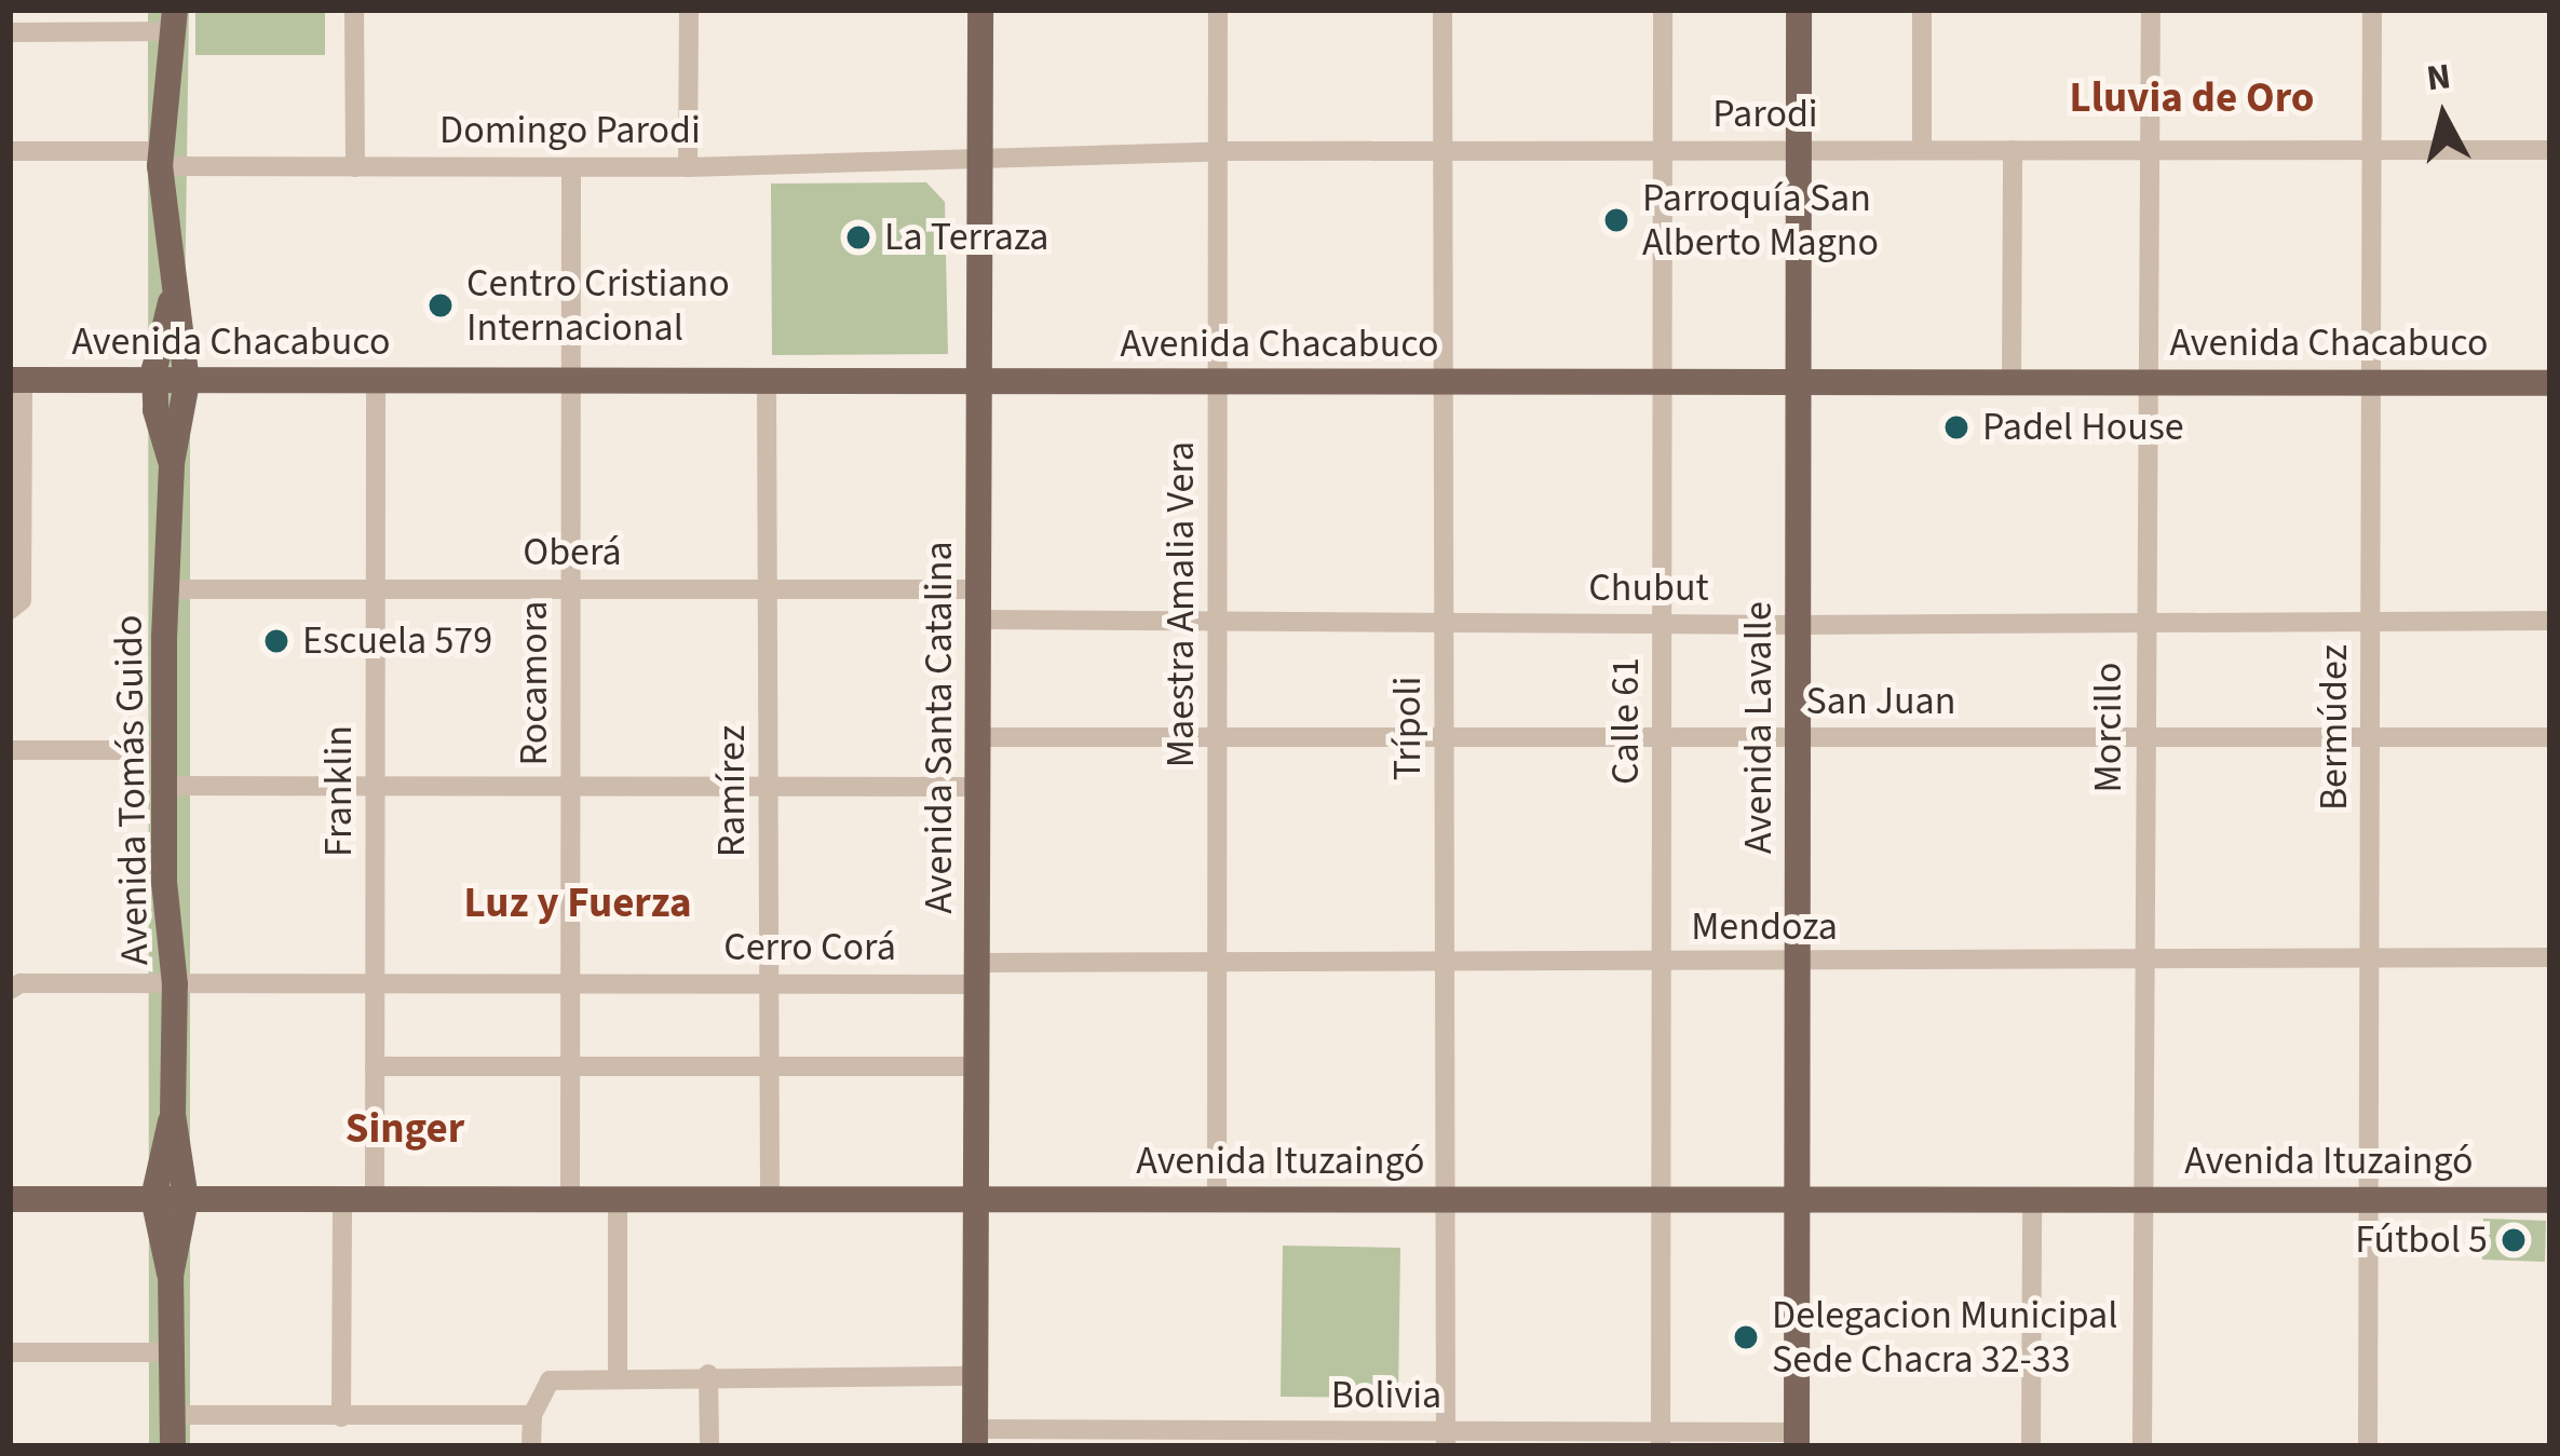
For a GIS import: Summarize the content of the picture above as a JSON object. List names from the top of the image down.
{
  "streets": {
    "main road": [
      "Avenida Chacabuco",
      "Avenida Santa Catalina",
      "Avenida Lavalle",
      "Avenida Tomás Guido",
      "Avenida Ituzaingó"
    ],
    "street": [
      "Parodi",
      "Domingo Parodi",
      "Oberá",
      "Chubut",
      "Maestra Amalia Vera",
      "Rocamora",
      "San Juan",
      "Calle 61",
      "Morcillo",
      "Bermúdez",
      "Trípoli",
      "Franklin",
      "Ramírez",
      "Mendoza",
      "Cerro Corá",
      "Bolivia"
    ]
  },
  "crossings": [
    ["Parodi", "Domingo Parodi"],
    ["Parodi", "Maestra Amalia Vera"],
    ["Parodi", "Calle 61"],
    ["Parodi", "Avenida Santa Catalina"],
    ["Parodi", "Avenida Lavalle"],
    ["Parodi", "Morcillo"],
    ["Parodi", "Bermúdez"],
    ["Parodi", "Trípoli"],
    ["Domingo Parodi", "Rocamora"],
    ["Domingo Parodi", "Avenida Santa Catalina"],
    ["Domingo Parodi", "Avenida Tomás Guido"],
    ["Avenida Chacabuco", "Maestra Amalia Vera"],
    ["Avenida Chacabuco", "Rocamora"],
    ["Avenida Chacabuco", "Calle 61"],
    ["Avenida Chacabuco", "Avenida Santa Catalina"],
    ["Avenida Chacabuco", "Avenida Lavalle"],
    ["Avenida Chacabuco", "Morcillo"],
    ["Avenida Chacabuco", "Bermúdez"],
    ["Avenida Chacabuco", "Trípoli"],
    ["Avenida Chacabuco", "Avenida Tomás Guido"],
    ["Avenida Chacabuco", "Franklin"],
    ["Avenida Chacabuco", "Ramírez"],
    ["Oberá", "Rocamora"],
    ["Oberá", "Avenida Santa Catalina"],
    ["Oberá", "Avenida Tomás Guido"],
    ["Oberá", "Franklin"],
    ["Oberá", "Ramírez"],
    ["Chubut", "Maestra Amalia Vera"],
    ["Chubut", "Calle 61"],
    ["Chubut", "Avenida Santa Catalina"],
    ["Chubut", "Avenida Lavalle"],
    ["Chubut", "Morcillo"],
    ["Chubut", "Bermúdez"],
    ["Chubut", "Trípoli"],
    ["Maestra Amalia Vera", "San Juan"],
    ["Maestra Amalia Vera", "Mendoza"],
    ["Maestra Amalia Vera", "Avenida Ituzaingó"],
    ["Rocamora", "Cerro Corá"],
    ["Rocamora", "Avenida Ituzaingó"],
    ["San Juan", "Calle 61"],
    ["San Juan", "Avenida Santa Catalina"],
    ["San Juan", "Avenida Lavalle"],
    ["San Juan", "Morcillo"],
    ["San Juan", "Bermúdez"],
    ["San Juan", "Trípoli"],
    ["Calle 61", "Mendoza"],
    ["Calle 61", "Avenida Ituzaingó"],
    ["Calle 61", "Bolivia"],
    ["Avenida Santa Catalina", "Mendoza"],
    ["Avenida Santa Catalina", "Cerro Corá"],
    ["Avenida Santa Catalina", "Avenida Ituzaingó"],
    ["Avenida Santa Catalina", "Bolivia"],
    ["Avenida Lavalle", "Mendoza"],
    ["Avenida Lavalle", "Avenida Ituzaingó"],
    ["Avenida Lavalle", "Bolivia"],
    ["Morcillo", "Mendoza"],
    ["Morcillo", "Avenida Ituzaingó"],
    ["Bermúdez", "Mendoza"],
    ["Bermúdez", "Avenida Ituzaingó"],
    ["Trípoli", "Mendoza"],
    ["Trípoli", "Avenida Ituzaingó"],
    ["Trípoli", "Bolivia"],
    ["Avenida Tomás Guido", "Cerro Corá"],
    ["Avenida Tomás Guido", "Avenida Ituzaingó"],
    ["Franklin", "Cerro Corá"],
    ["Franklin", "Avenida Ituzaingó"],
    ["Ramírez", "Cerro Corá"],
    ["Ramírez", "Avenida Ituzaingó"],
    ["Mendoza", "Cerro Corá"]
  ],
  "districts": ["Lluvia de Oro", "Luz y Fuerza", "Singer"],
  "places": [
    "Parroquía San Alberto Magno",
    "La Terraza",
    "Centro Cristiano Internacional",
    "Padel House",
    "Escuela 579",
    "Fútbol 5",
    "Delegacion Municipal Sede Chacra 32-33"
  ],
  "north": "top"
}
